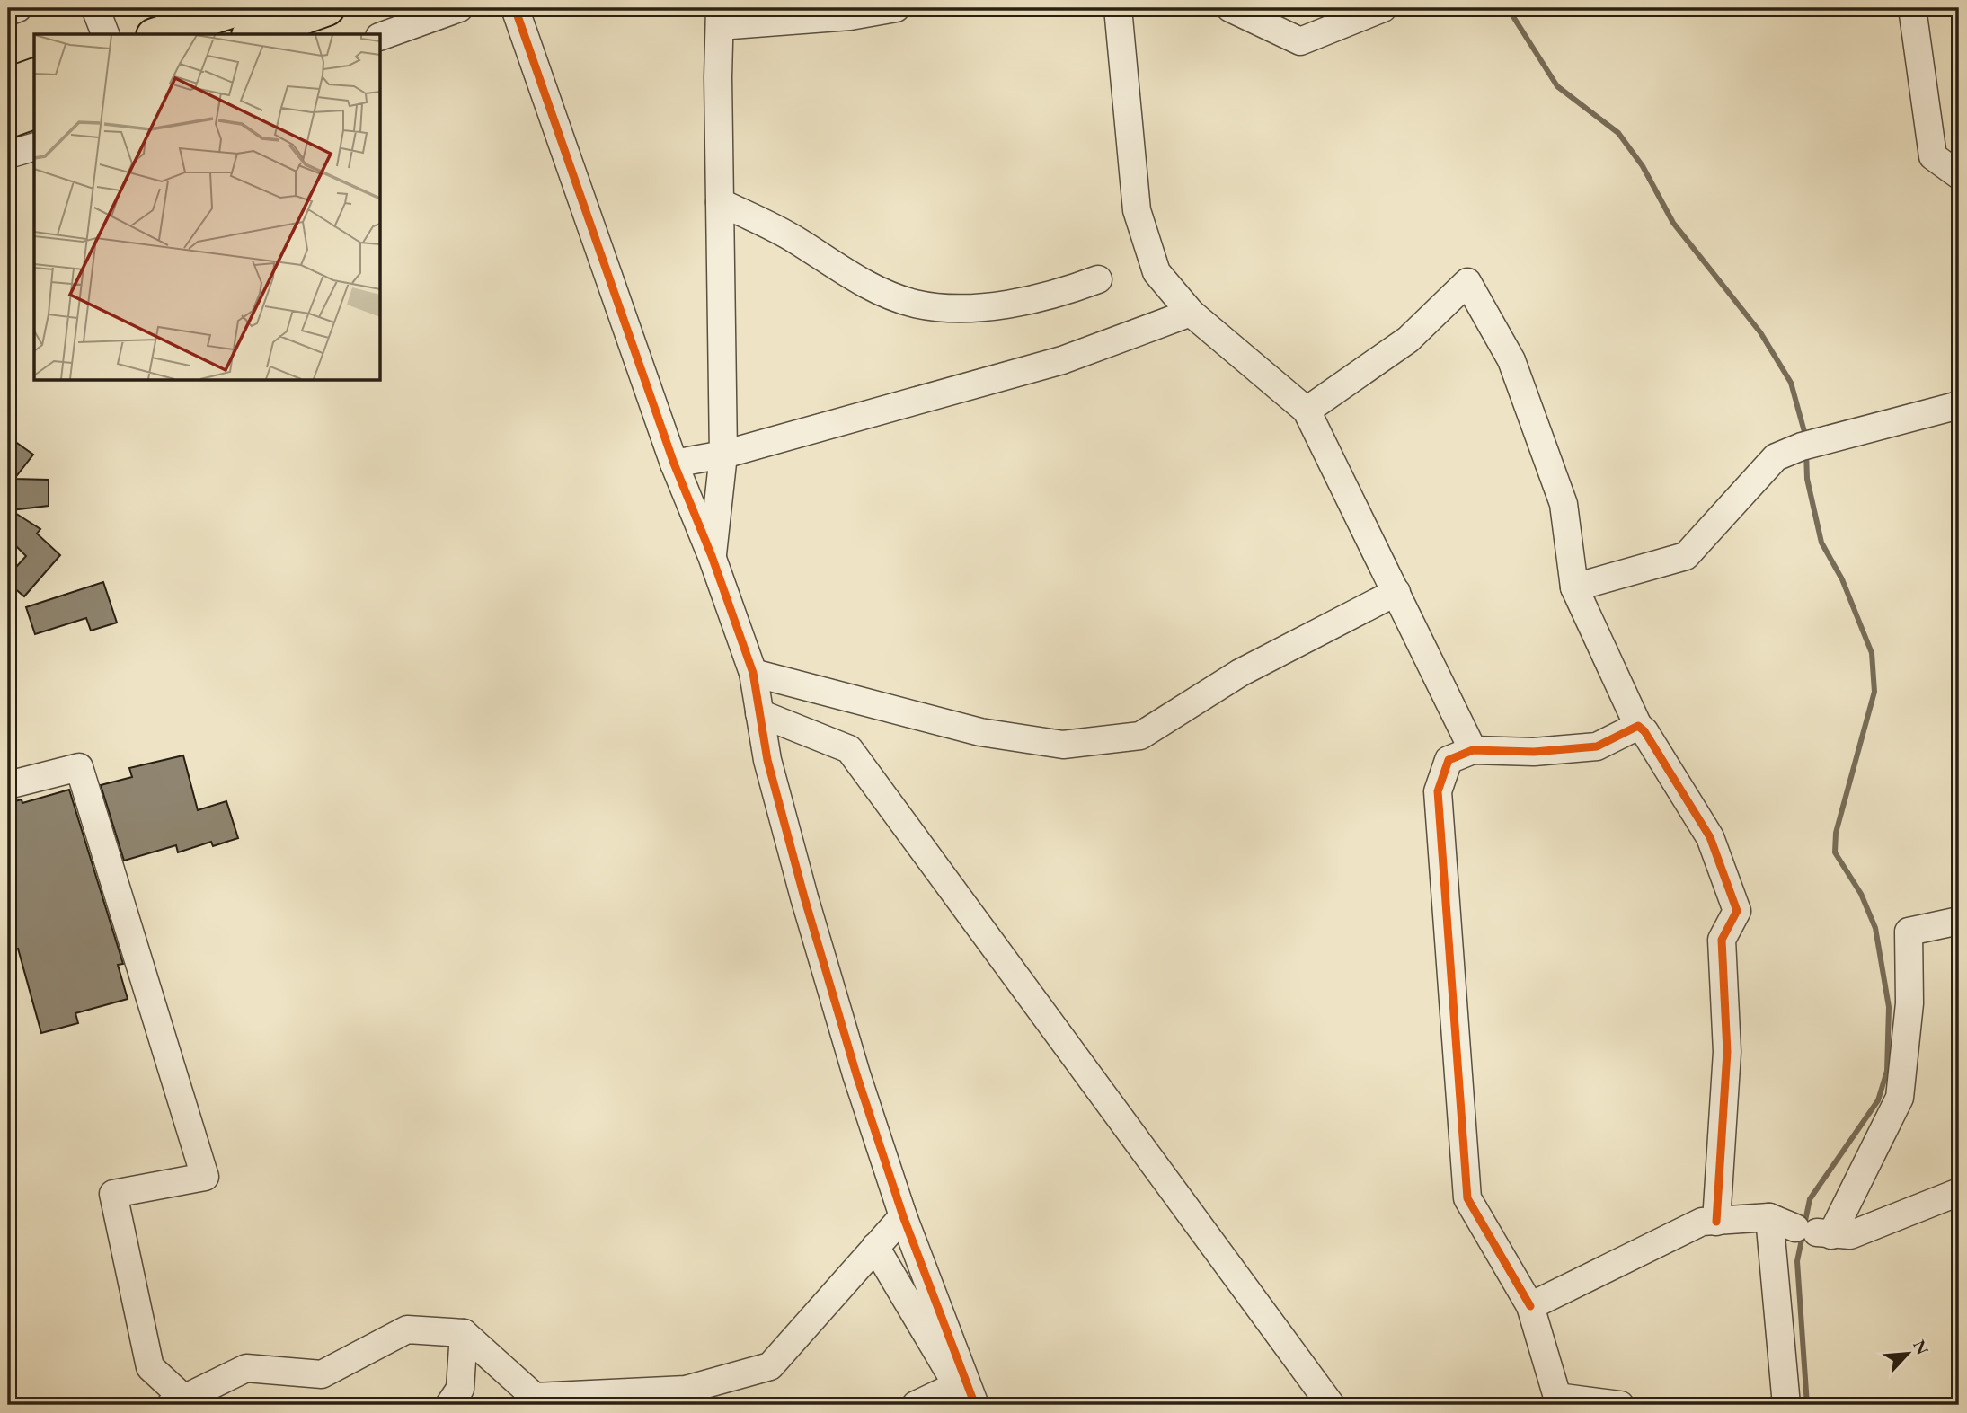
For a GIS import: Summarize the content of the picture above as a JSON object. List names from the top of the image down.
{
  "north": "top right"
}
